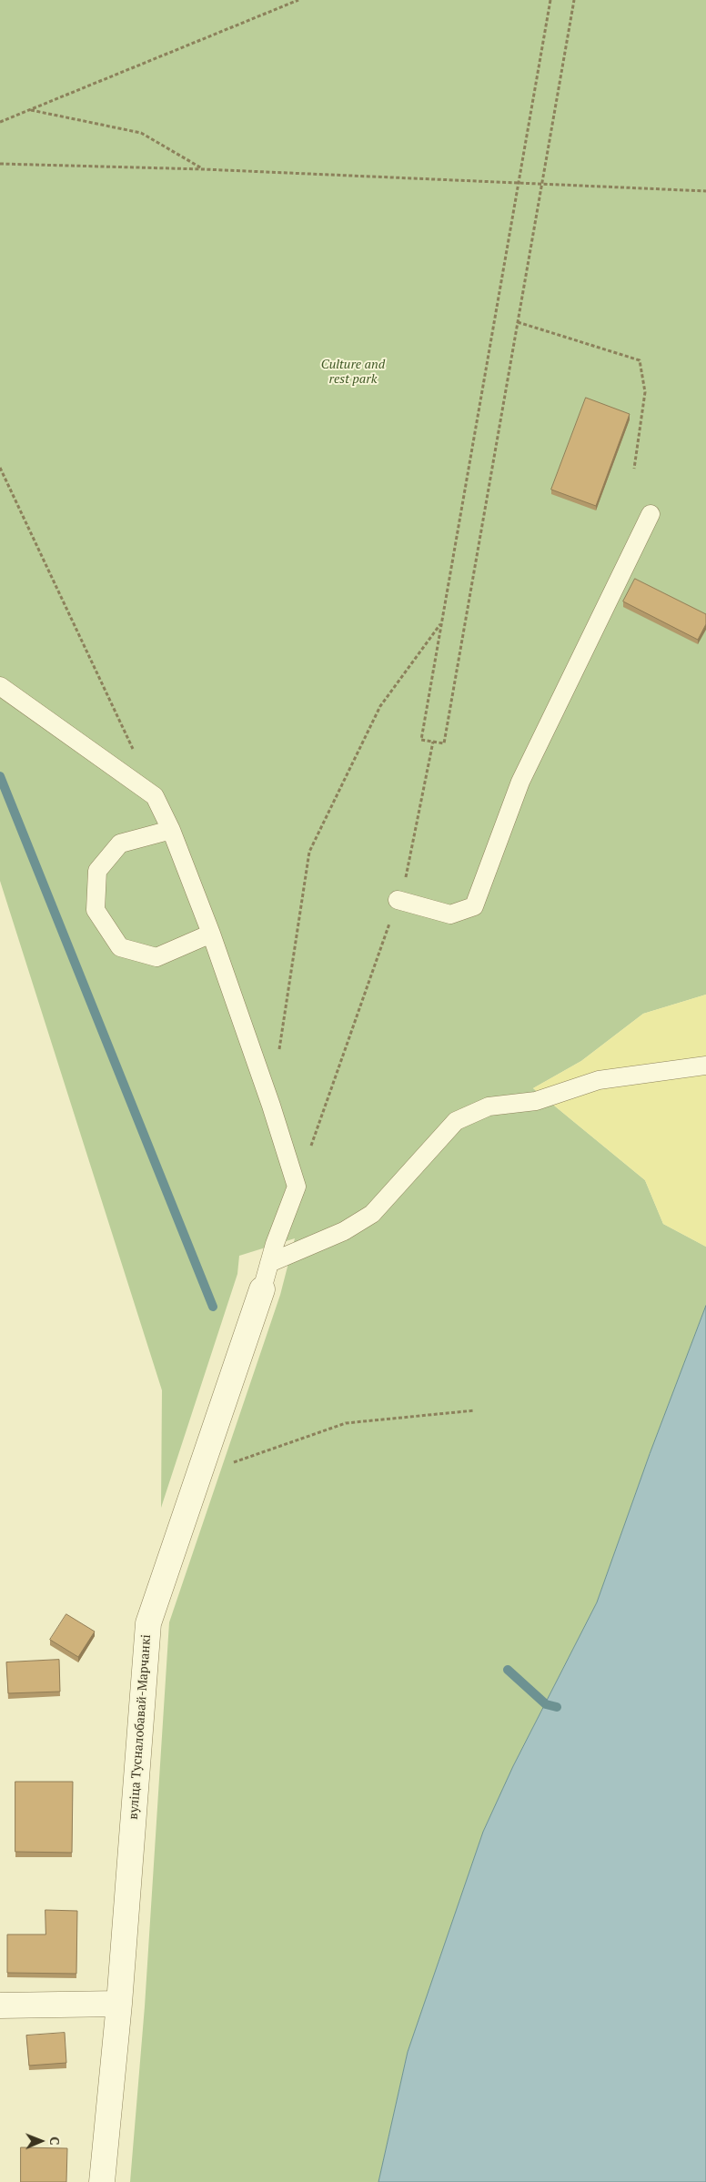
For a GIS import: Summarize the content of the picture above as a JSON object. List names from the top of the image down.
{
  "streets": {
    "street": ["вуліца Тусналобавай-Марчанкі"]
  },
  "parks": ["Culture and rest park"],
  "north": "right"
}
